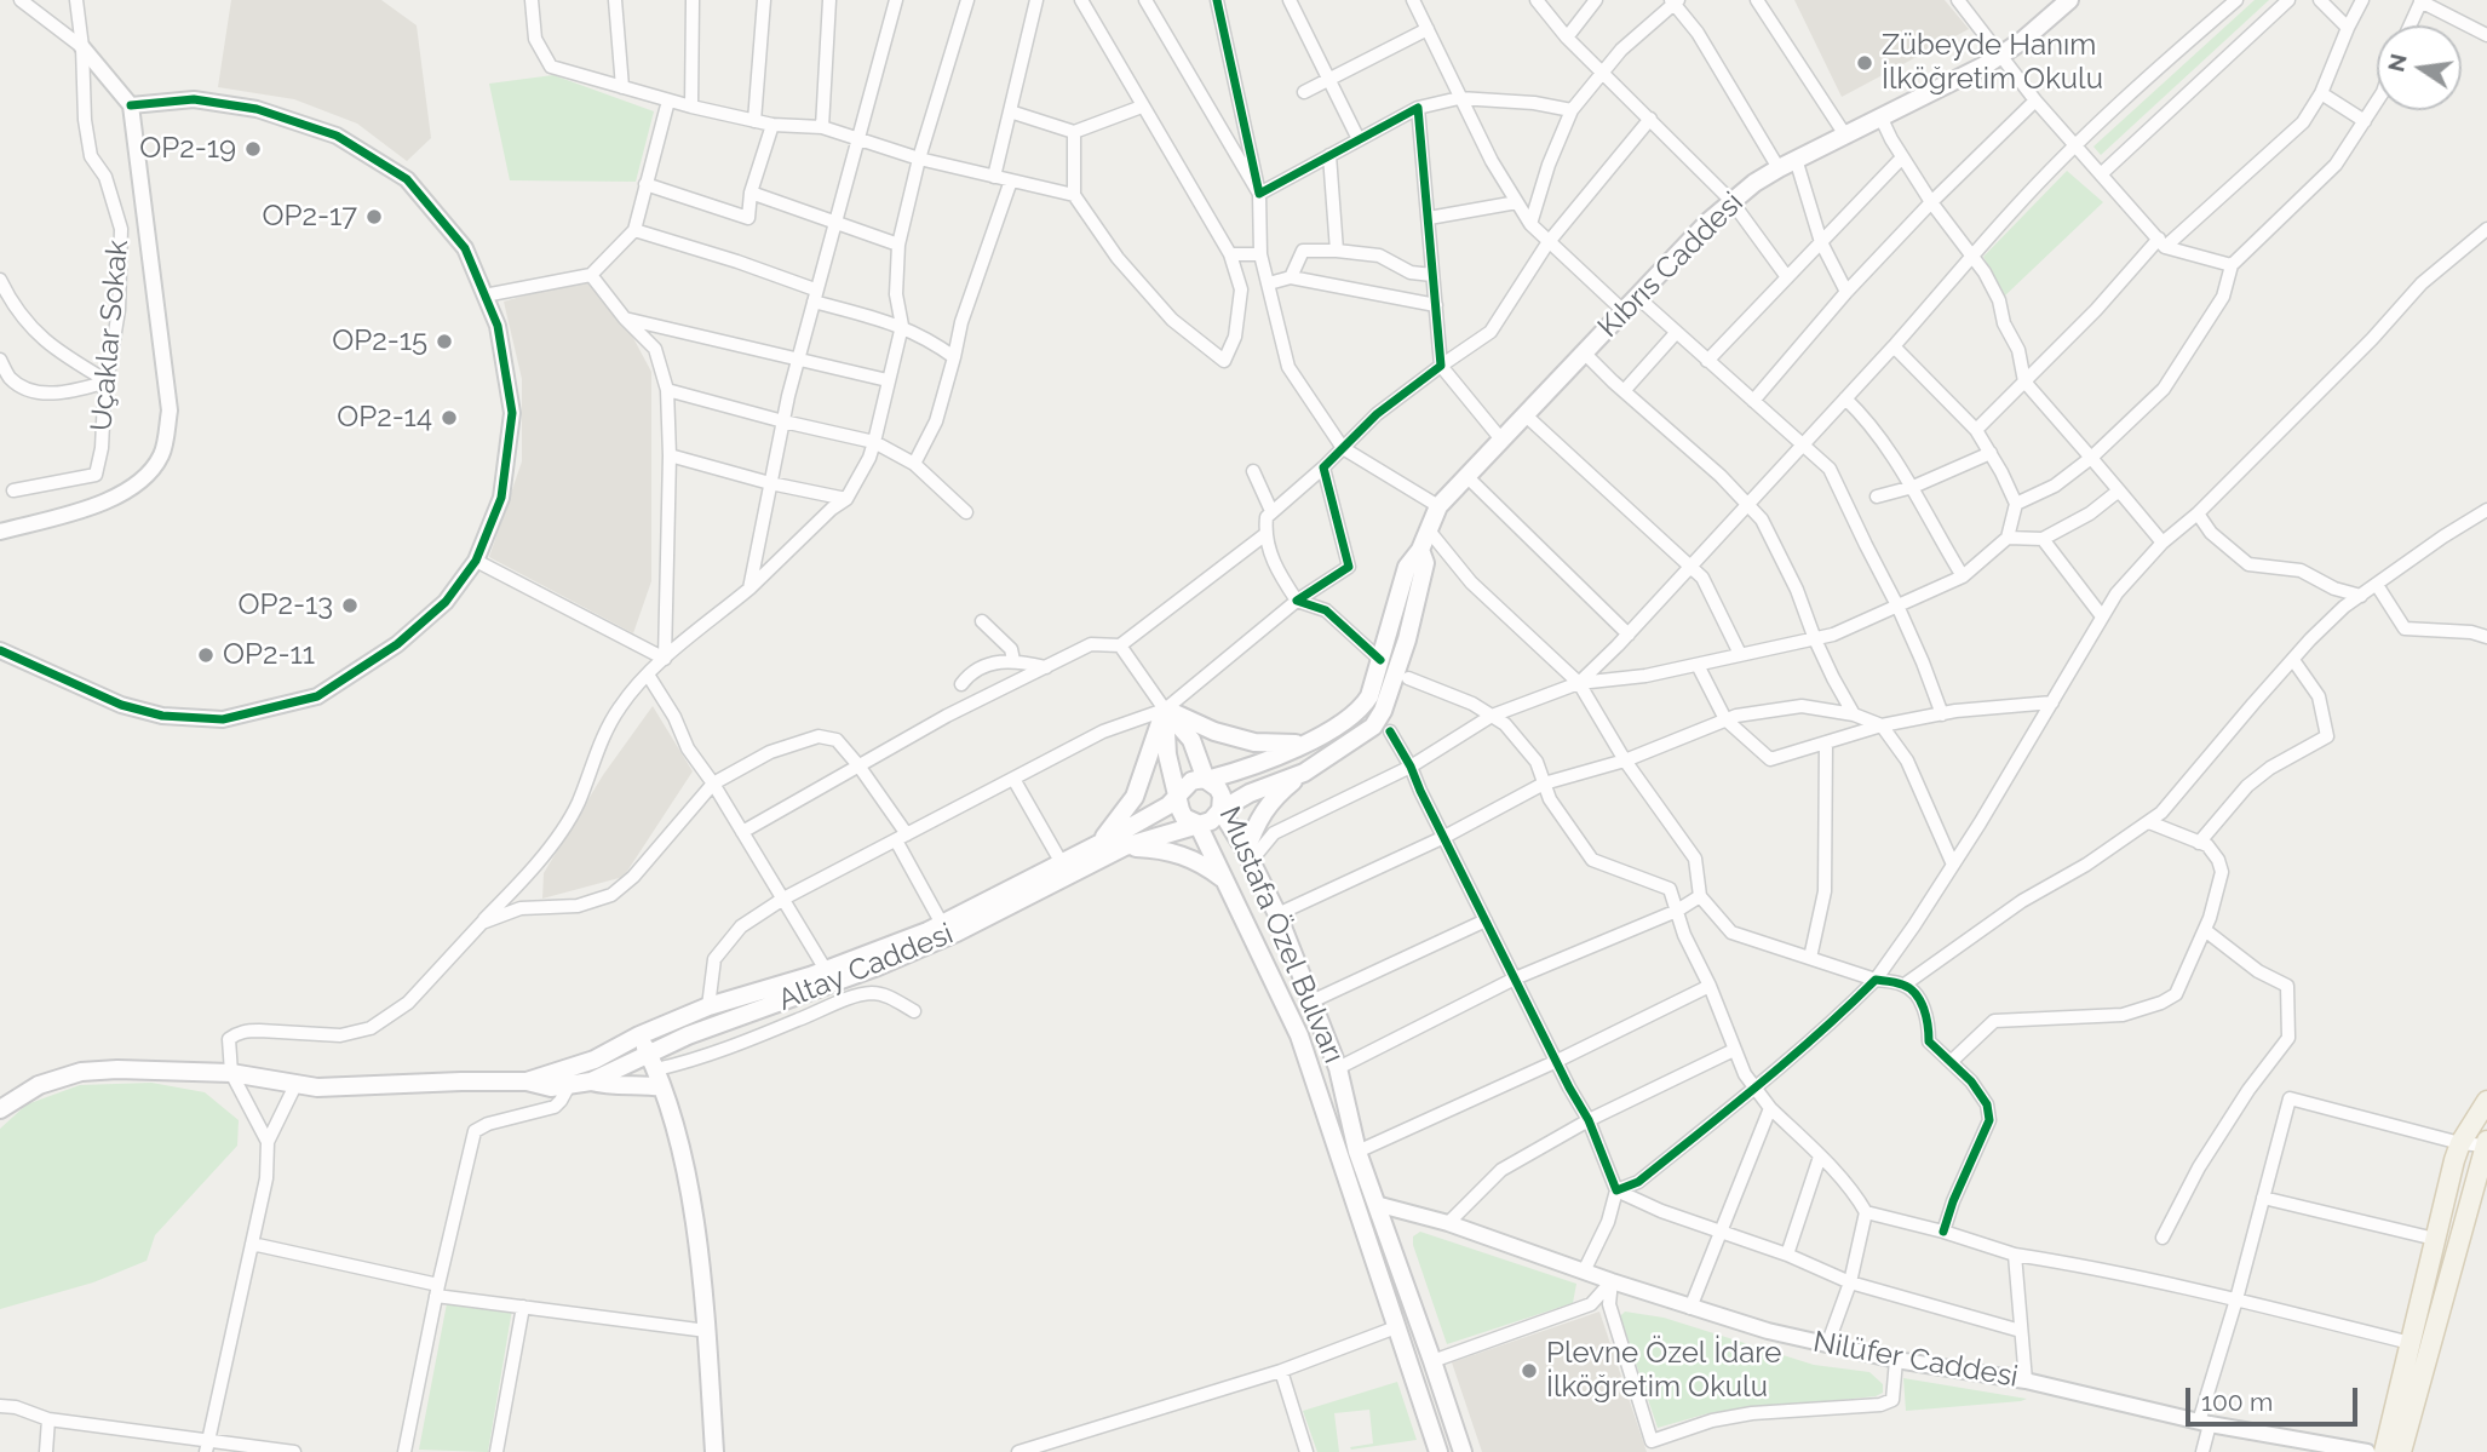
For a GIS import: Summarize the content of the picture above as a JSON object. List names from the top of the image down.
{
  "streets": {
    "main road": ["Kıbrıs Caddesi", "Mustafa Özel Bulvarı", "Altay Caddesi"],
    "street": ["Uçaklar Sokak", "Nilüfer Caddesi"]
  },
  "crossings": [
    ["Kıbrıs Caddesi", "Mustafa Özel Bulvarı"],
    ["Kıbrıs Caddesi", "Altay Caddesi"],
    ["Mustafa Özel Bulvarı", "Altay Caddesi"],
    ["Mustafa Özel Bulvarı", "Nilüfer Caddesi"]
  ],
  "places": [
    "Zübeyde Hanım İlköğretim Okulu",
    "OP2-19",
    "OP2-17",
    "OP2-15",
    "OP2-14",
    "OP2-13",
    "OP2-11",
    "Plevne Özel İdare İlköğretim Okulu"
  ],
  "scale_bar": "100 m",
  "north": "left"
}
